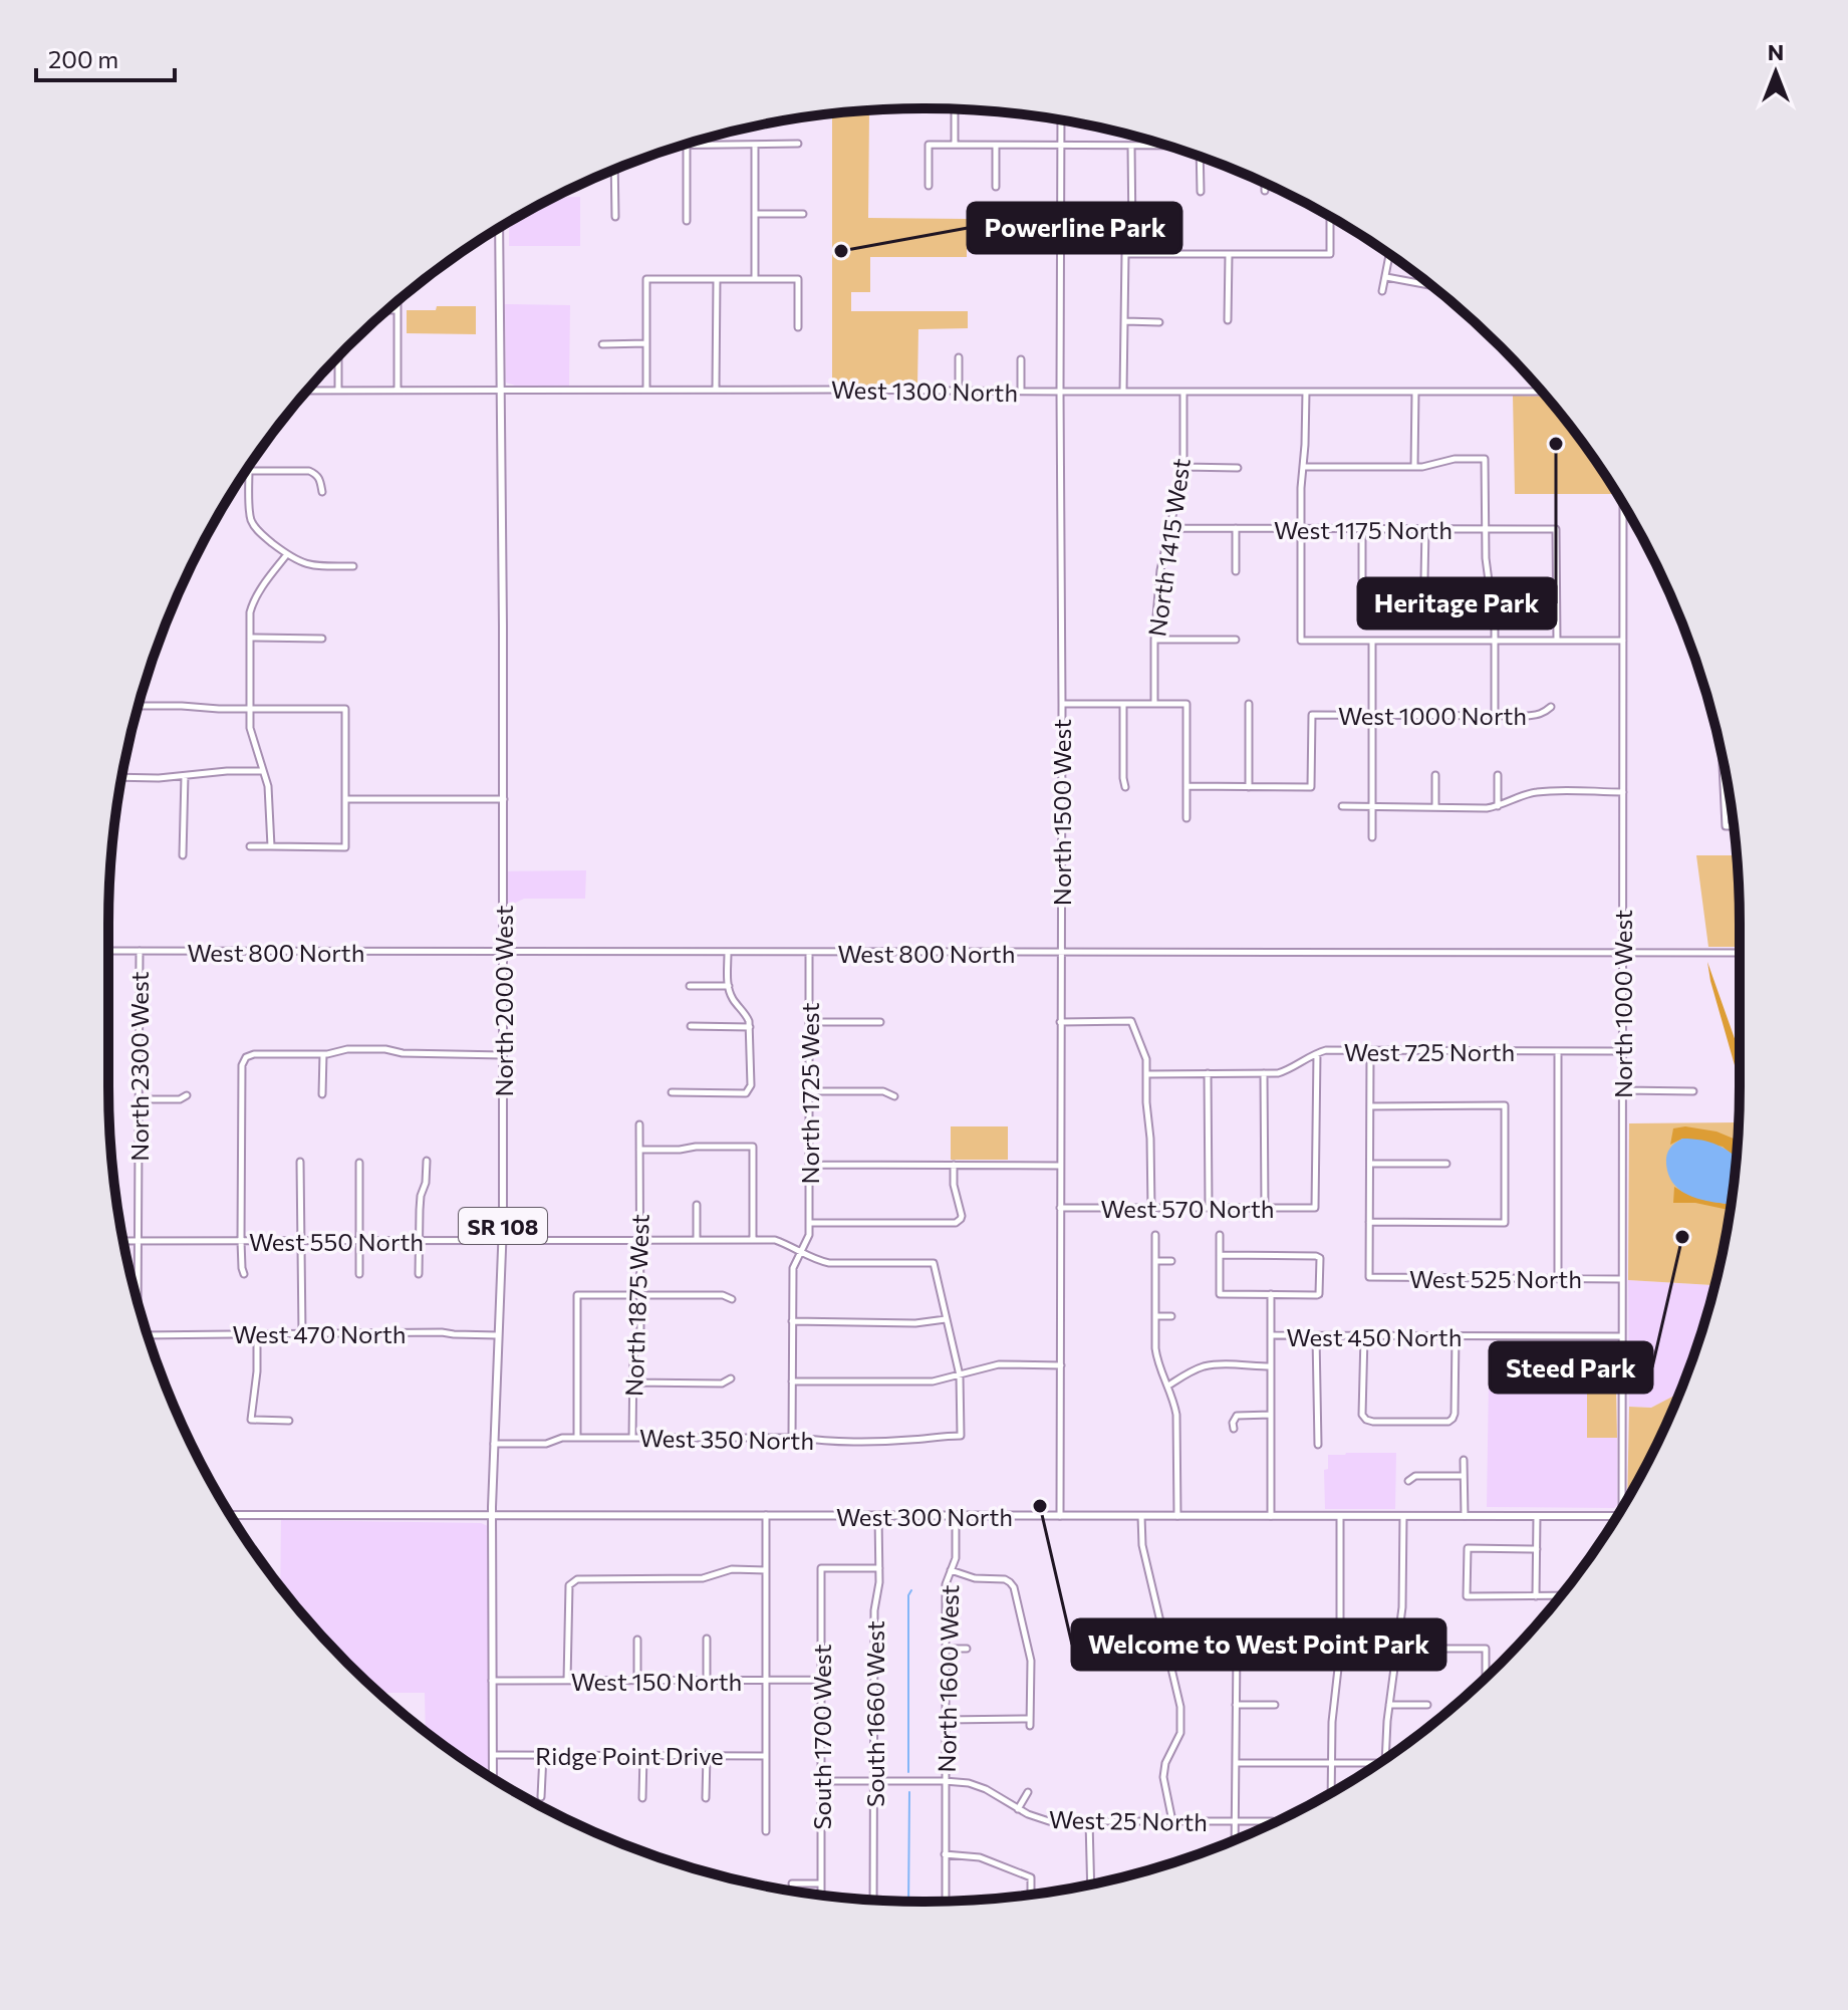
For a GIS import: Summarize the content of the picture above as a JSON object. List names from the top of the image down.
{
  "streets": {
    "main road": ["North 2000 West", "SR 108", "West 300 North"],
    "street": [
      "West 1300 North",
      "West 1175 North",
      "North 1415 West",
      "West 1000 North",
      "North 1500 West",
      "West 800 North",
      "North 1000 West",
      "West 725 North",
      "North 2300 West",
      "North 1725 West",
      "West 570 North",
      "West 550 North",
      "West 525 North",
      "North 1875 West",
      "West 470 North",
      "West 450 North",
      "West 350 North",
      "North 1600 West",
      "West 150 North",
      "South 1660 West",
      "South 1700 West",
      "Ridge Point Drive",
      "West 25 North"
    ]
  },
  "crossings": [
    ["West 1300 North", "North 1415 West"],
    ["West 1300 North", "North 1500 West"],
    ["West 1300 North", "North 2000 West"],
    ["West 1175 North", "North 1415 West"],
    ["North 1500 West", "West 800 North"],
    ["North 1500 West", "West 570 North"],
    ["North 1500 West", "West 300 North"],
    ["West 800 North", "North 2000 West"],
    ["West 800 North", "North 1000 West"],
    ["West 800 North", "North 2300 West"],
    ["West 800 North", "North 1725 West"],
    ["North 2000 West", "West 550 North"],
    ["North 2000 West", "West 470 North"],
    ["North 2000 West", "West 350 North"],
    ["North 2000 West", "West 300 North"],
    ["North 2000 West", "West 150 North"],
    ["North 2000 West", "Ridge Point Drive"],
    ["North 1000 West", "West 725 North"],
    ["North 1000 West", "West 525 North"],
    ["North 1000 West", "West 450 North"],
    ["West 725 North", "West 570 North"],
    ["North 2300 West", "West 550 North"],
    ["North 1725 West", "West 550 North"],
    ["West 550 North", "North 1875 West"],
    ["North 1875 West", "West 350 North"],
    ["West 300 North", "North 1600 West"],
    ["West 300 North", "South 1660 West"],
    ["North 1600 West", "West 25 North"],
    ["West 150 North", "South 1700 West"],
    ["South 1660 West", "South 1700 West"],
    ["South 1660 West", "West 25 North"],
    ["South 1700 West", "West 25 North"]
  ],
  "places": [
    "Powerline Park",
    "Heritage Park",
    "Steed Park",
    "Welcome to West Point Park"
  ],
  "scale_bar": "200 m",
  "north": "top"
}
